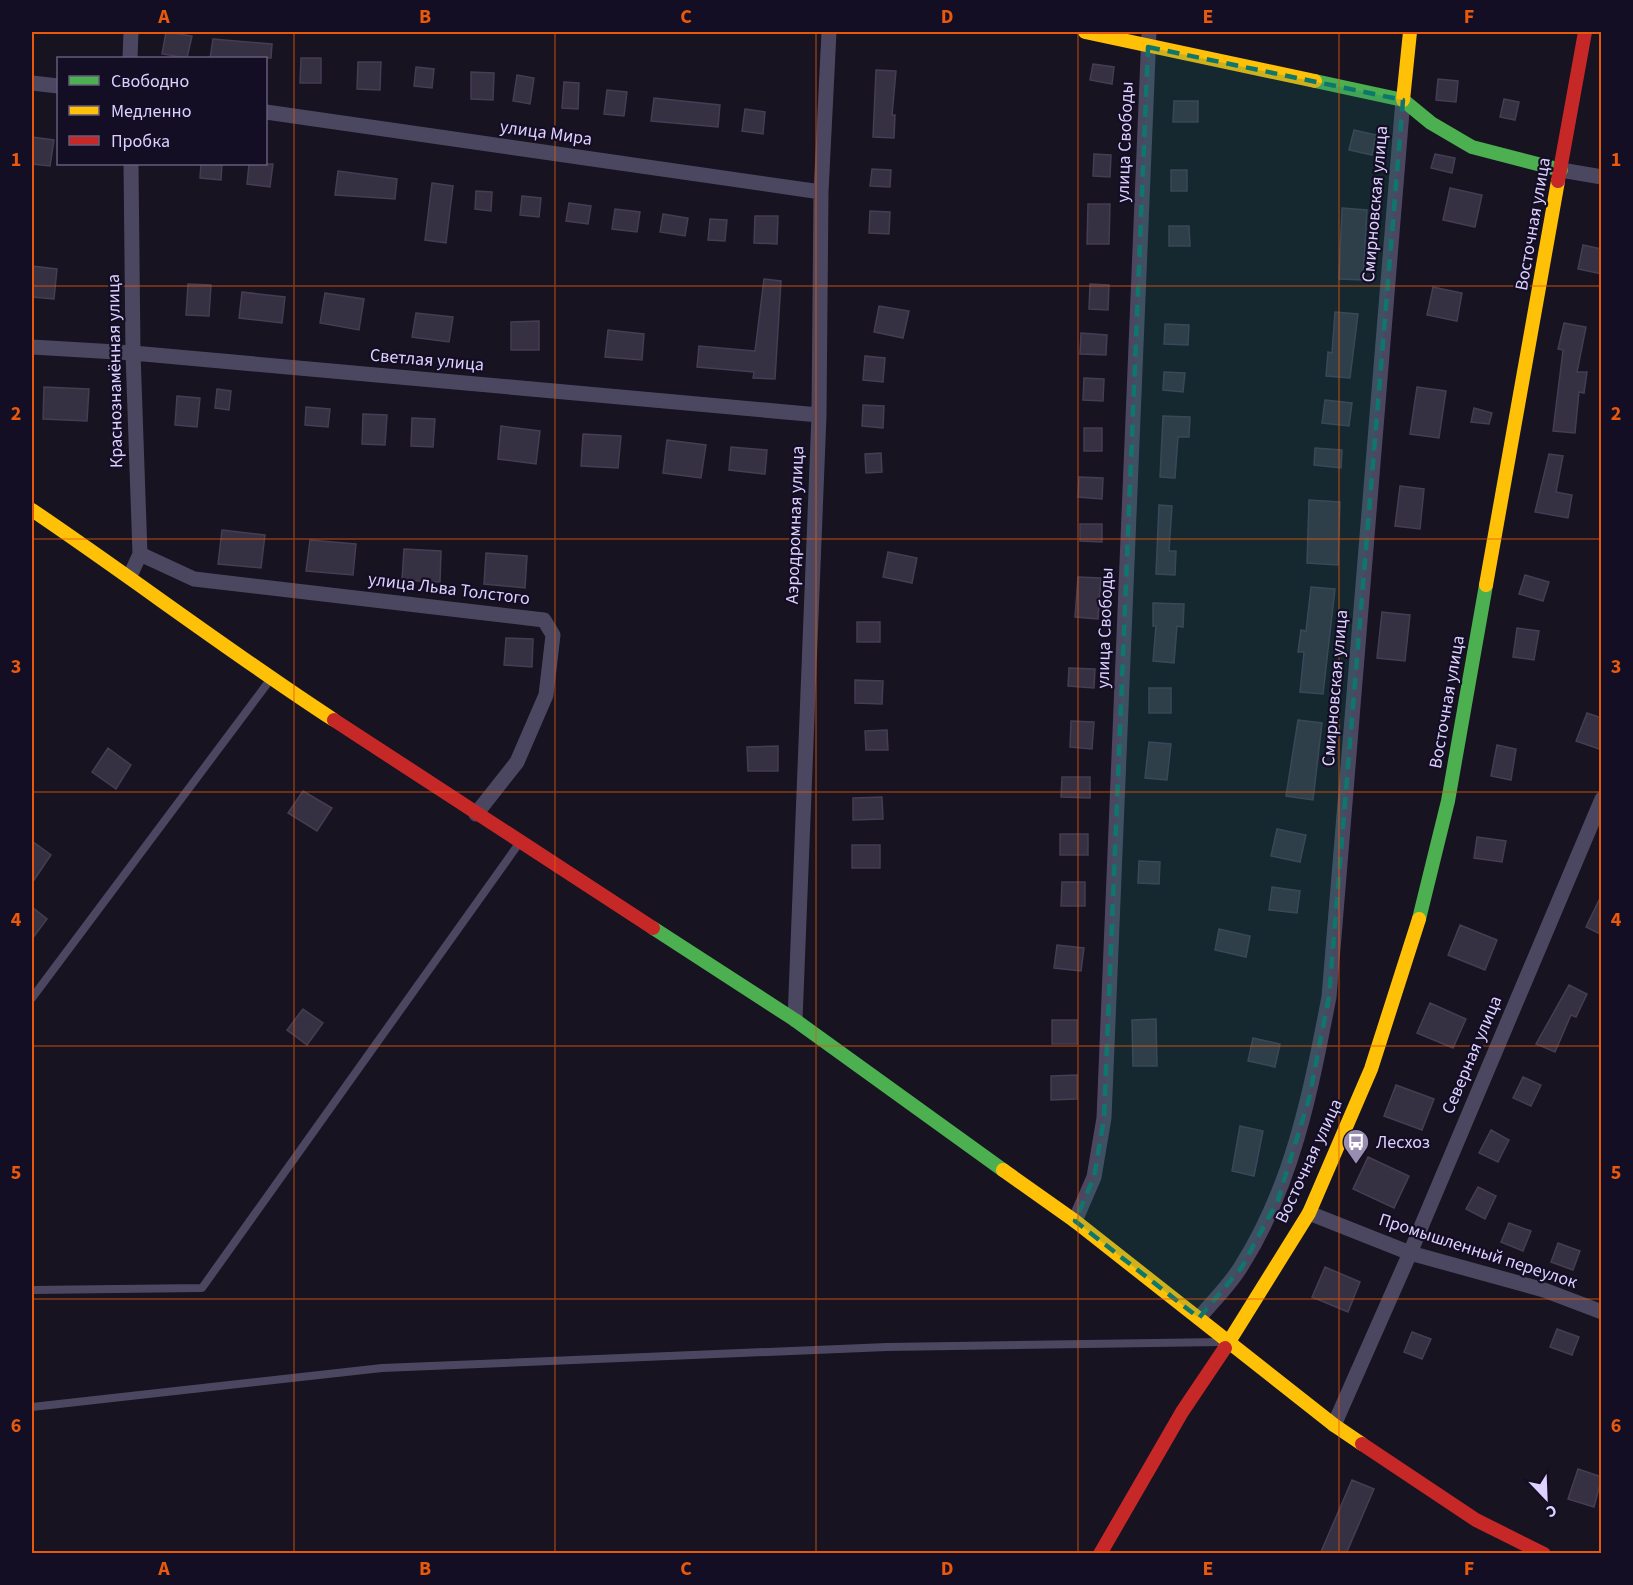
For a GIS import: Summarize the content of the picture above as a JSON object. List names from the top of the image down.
{
  "streets": {
    "street": [
      "улица Мира",
      "улица Свободы",
      "Смирновская улица",
      "Восточная улица",
      "Светлая улица",
      "Краснознамённая улица",
      "Аэродромная улица",
      "улица Льва Толстого",
      "Северная улица",
      "Промышленный переулок"
    ]
  },
  "crossings": [
    ["улица Мира", "Аэродромная улица"],
    ["Восточная улица", "Промышленный переулок"],
    ["Светлая улица", "Краснознамённая улица"],
    ["Светлая улица", "Аэродромная улица"],
    ["Краснознамённая улица", "улица Льва Толстого"],
    ["Северная улица", "Промышленный переулок"]
  ],
  "places": {
    "bus stop": ["Лесхоз"]
  },
  "legend": ["Свободно", "Медленно", "Пробка"],
  "north": "bottom right",
  "grid": {
    "columns": [
      "A",
      "B",
      "C",
      "D",
      "E",
      "F"
    ],
    "rows": [
      "1",
      "2",
      "3",
      "4",
      "5",
      "6"
    ]
  }
}
